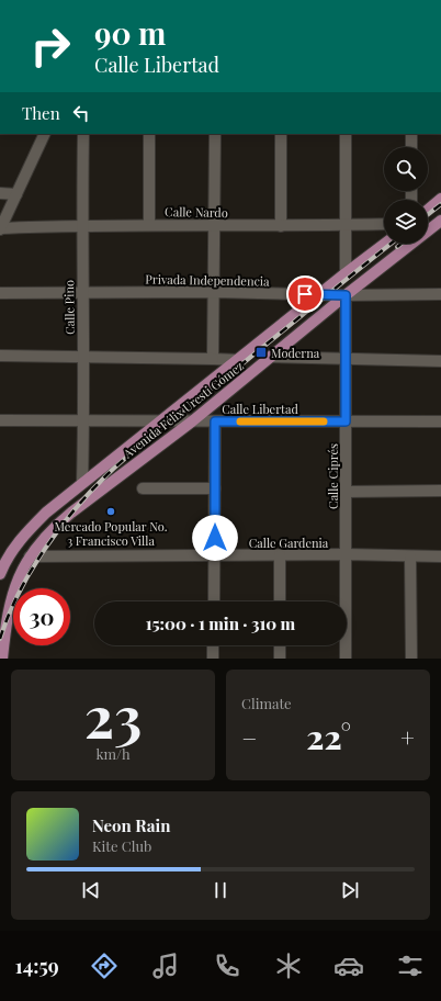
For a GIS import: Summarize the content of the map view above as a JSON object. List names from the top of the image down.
{
  "streets": {
    "main road": ["Avenida Félix Uresti Gómez"],
    "street": [
      "Calle Nardo",
      "Privada Independencia",
      "Calle Pino",
      "Calle Libertad",
      "Calle Ciprés",
      "Calle Gardenia"
    ]
  },
  "crossings": [
    ["Calle Nardo", "Calle Pino"],
    ["Privada Independencia", "Calle Pino"],
    ["Privada Independencia", "Avenida Félix Uresti Gómez"],
    ["Privada Independencia", "Calle Ciprés"],
    ["Calle Pino", "Calle Libertad"],
    ["Calle Pino", "Avenida Félix Uresti Gómez"],
    ["Calle Libertad", "Avenida Félix Uresti Gómez"],
    ["Calle Libertad", "Calle Ciprés"],
    ["Avenida Félix Uresti Gómez", "Calle Ciprés"],
    ["Avenida Félix Uresti Gómez", "Calle Gardenia"],
    ["Calle Ciprés", "Calle Gardenia"]
  ],
  "places": {
    "transit": ["Moderna"],
    "other": ["Mercado Popular No. 3 Francisco Villa"]
  },
  "page": {
    "turn": ["90 m", "Calle Libertad"],
    "then": "Then",
    "limit": "30",
    "trip": "15:00 · 1 min · 310 m",
    "tile": [
      ["23", "km/h"],
      "Climate"
    ],
    "heat": ["−", "22°", "+"],
    "song": ["Neon Rain", "Kite Club"],
    "tabs": "14:59"
  }
}
